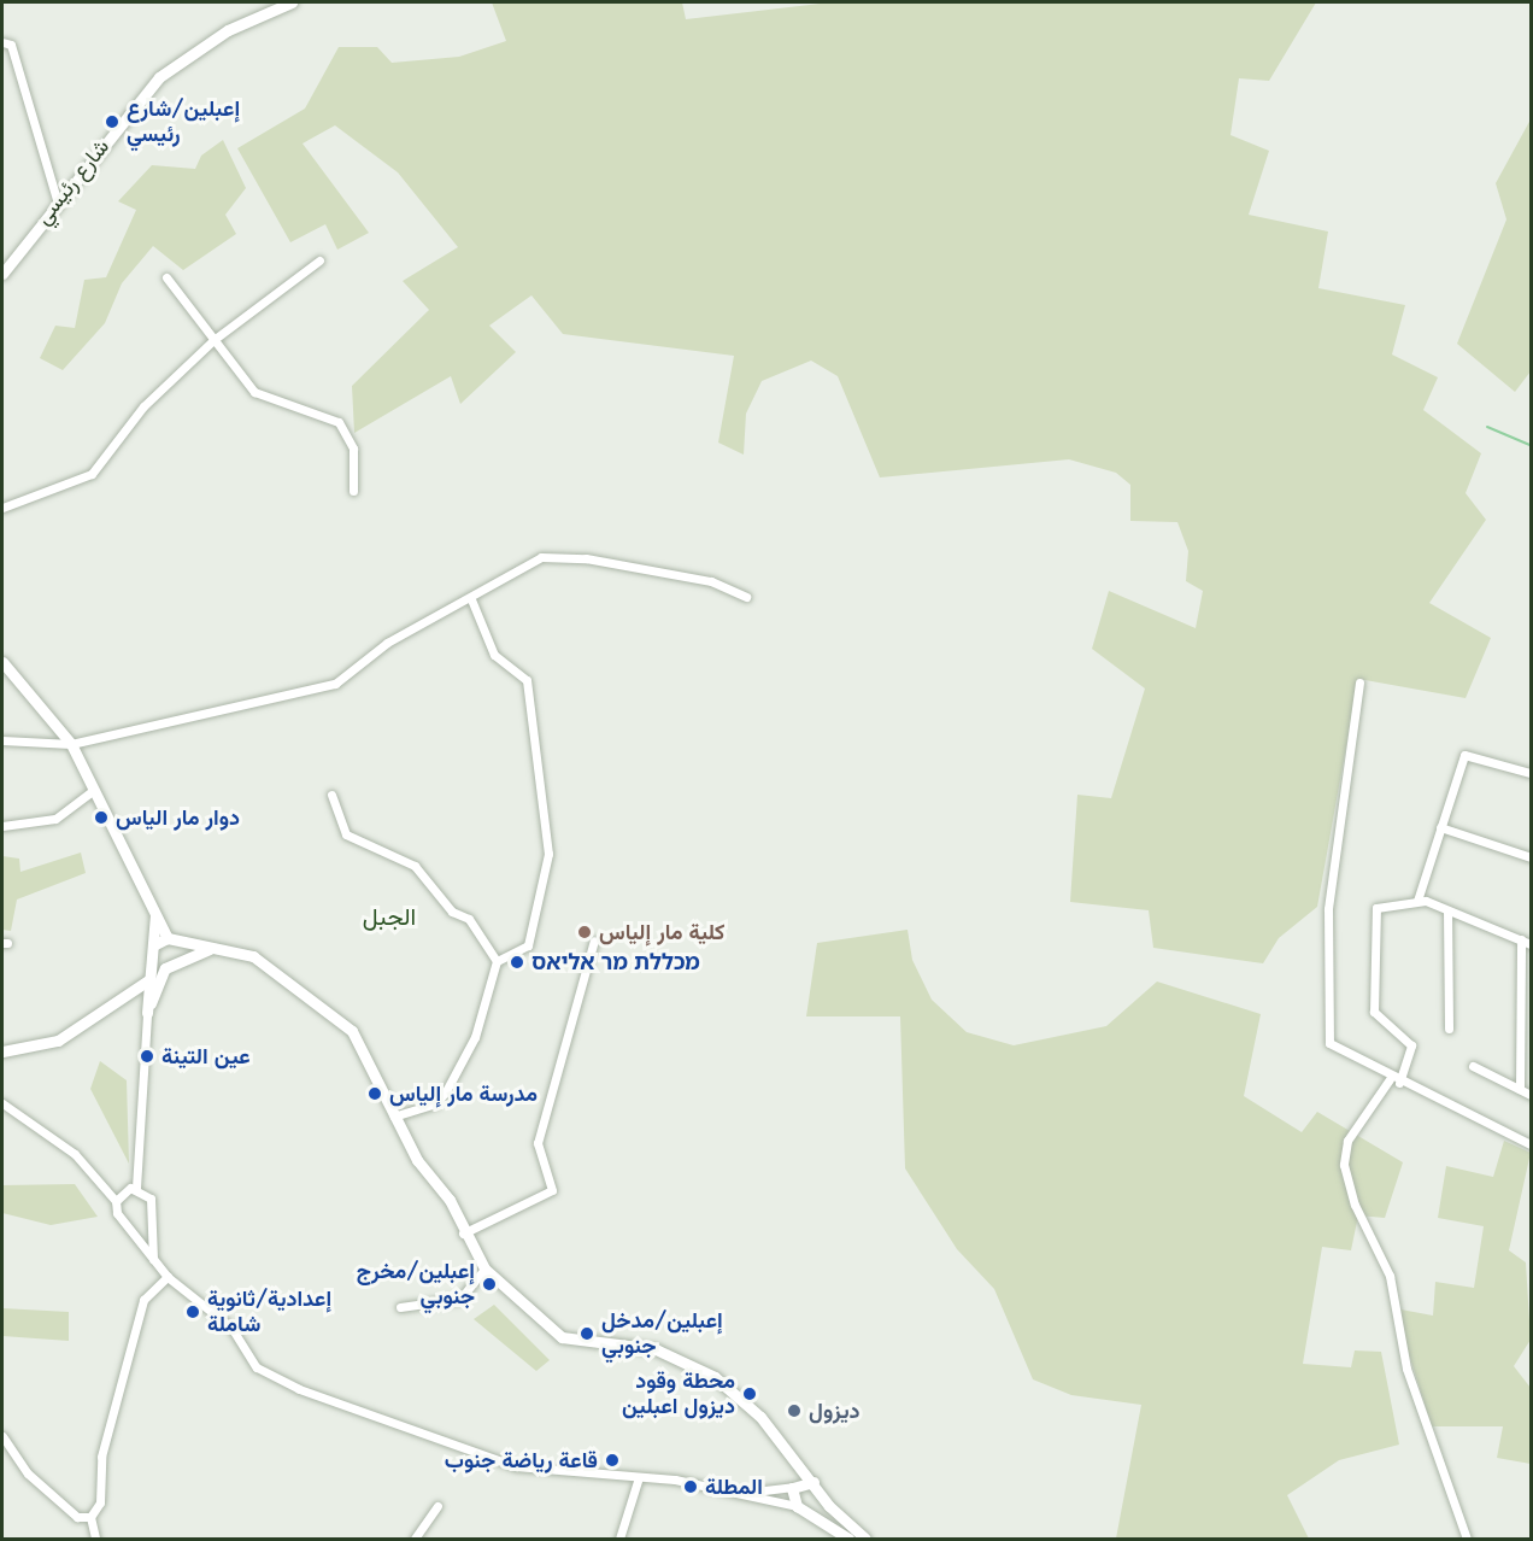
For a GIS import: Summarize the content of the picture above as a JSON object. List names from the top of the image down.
{
  "streets": {
    "main road": ["شارع رئيسي"]
  },
  "districts": ["الجبل"],
  "places": [
    "إعبلين/شارع رئيسي",
    "دوار مار الياس",
    "كلية مار إلياس",
    "מכללת מר אליאס",
    "عين التينة",
    "مدرسة مار إلياس",
    "إعبلين/مخرج جنوبي",
    "إعدادية/ثانوية شاملة",
    "إعبلين/مدخل جنوبي",
    "محطة وقود ديزول اعبلين",
    "ديزول",
    "قاعة رياضة جنوب",
    "المطلة"
  ]
}
